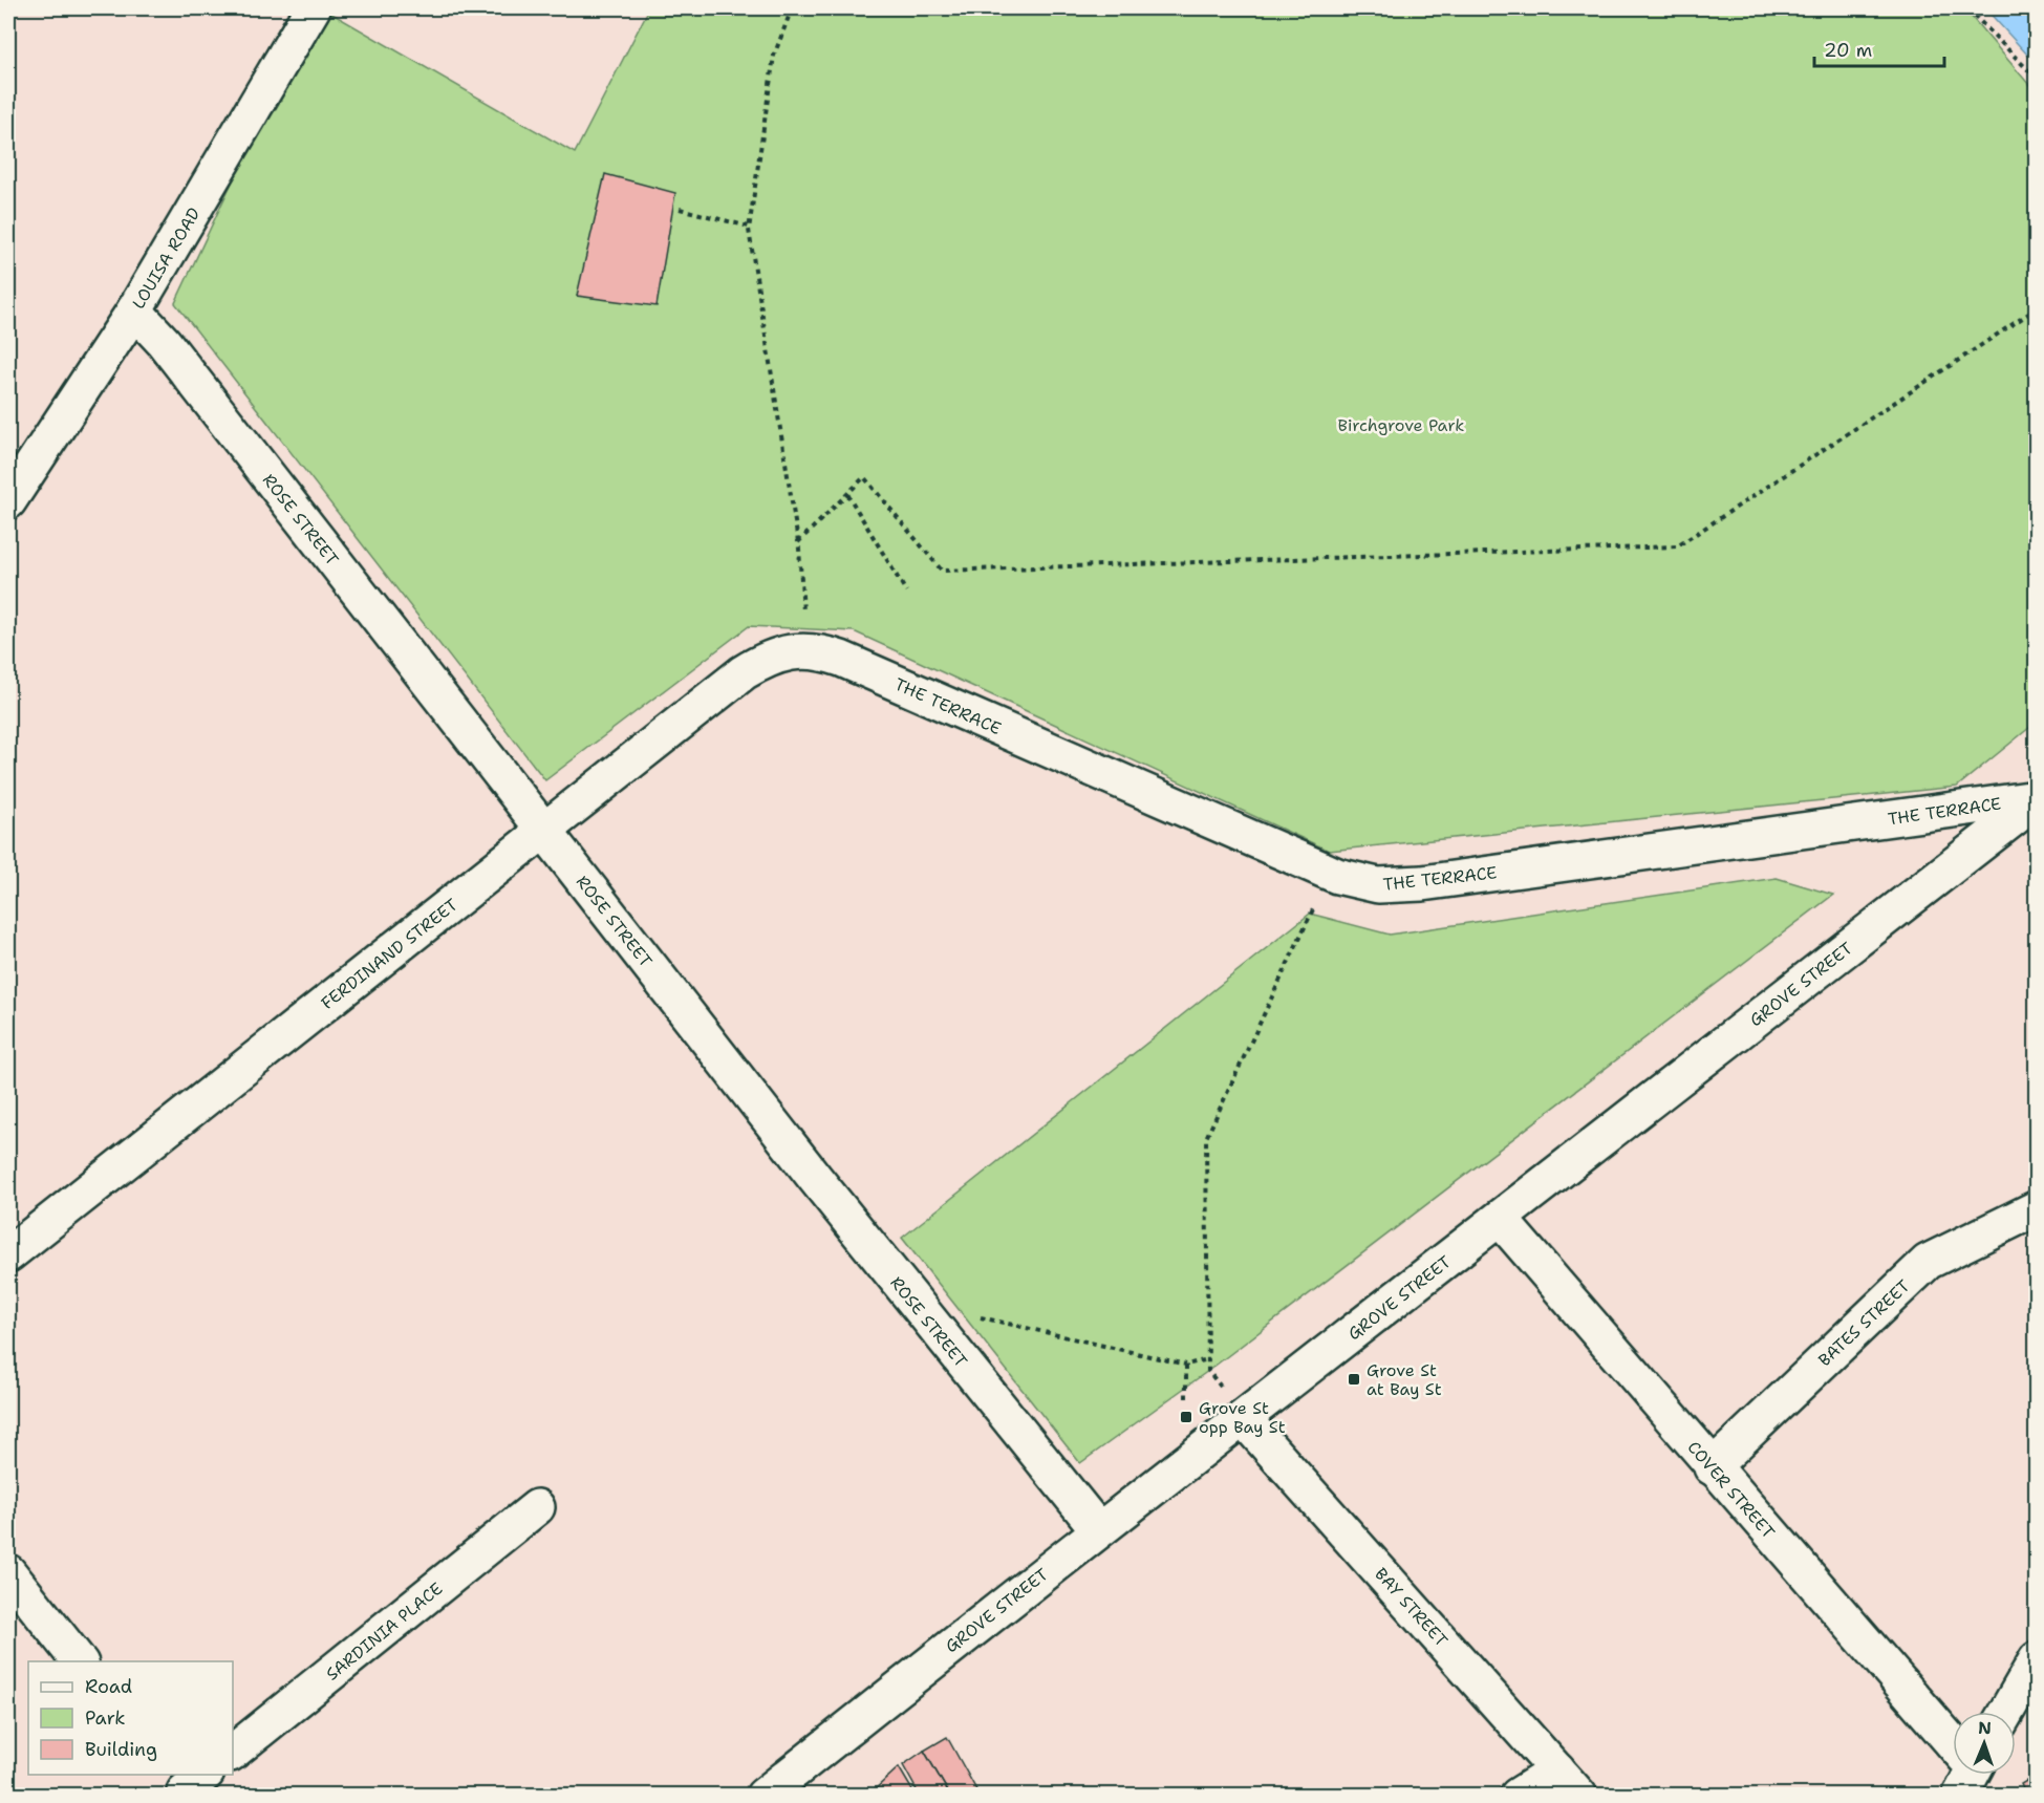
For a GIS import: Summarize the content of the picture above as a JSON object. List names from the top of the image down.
{
  "streets": {
    "street": [
      "LOUISA ROAD",
      "ROSE STREET",
      "THE TERRACE",
      "FERDINAND STREET",
      "GROVE STREET",
      "BATES STREET",
      "COVER STREET",
      "BAY STREET",
      "SARDINIA PLACE"
    ]
  },
  "crossings": [
    ["LOUISA ROAD", "ROSE STREET"],
    ["ROSE STREET", "FERDINAND STREET"],
    ["ROSE STREET", "GROVE STREET"],
    ["THE TERRACE", "FERDINAND STREET"],
    ["THE TERRACE", "GROVE STREET"],
    ["GROVE STREET", "COVER STREET"],
    ["GROVE STREET", "BAY STREET"],
    ["BATES STREET", "COVER STREET"]
  ],
  "parks": ["Birchgrove Park"],
  "places": {
    "transit": ["Grove St at Bay St", "Grove St opp Bay St"]
  },
  "legend": ["Road", "Park", "Building"],
  "scale_bar": "20 m",
  "north": "top"
}
